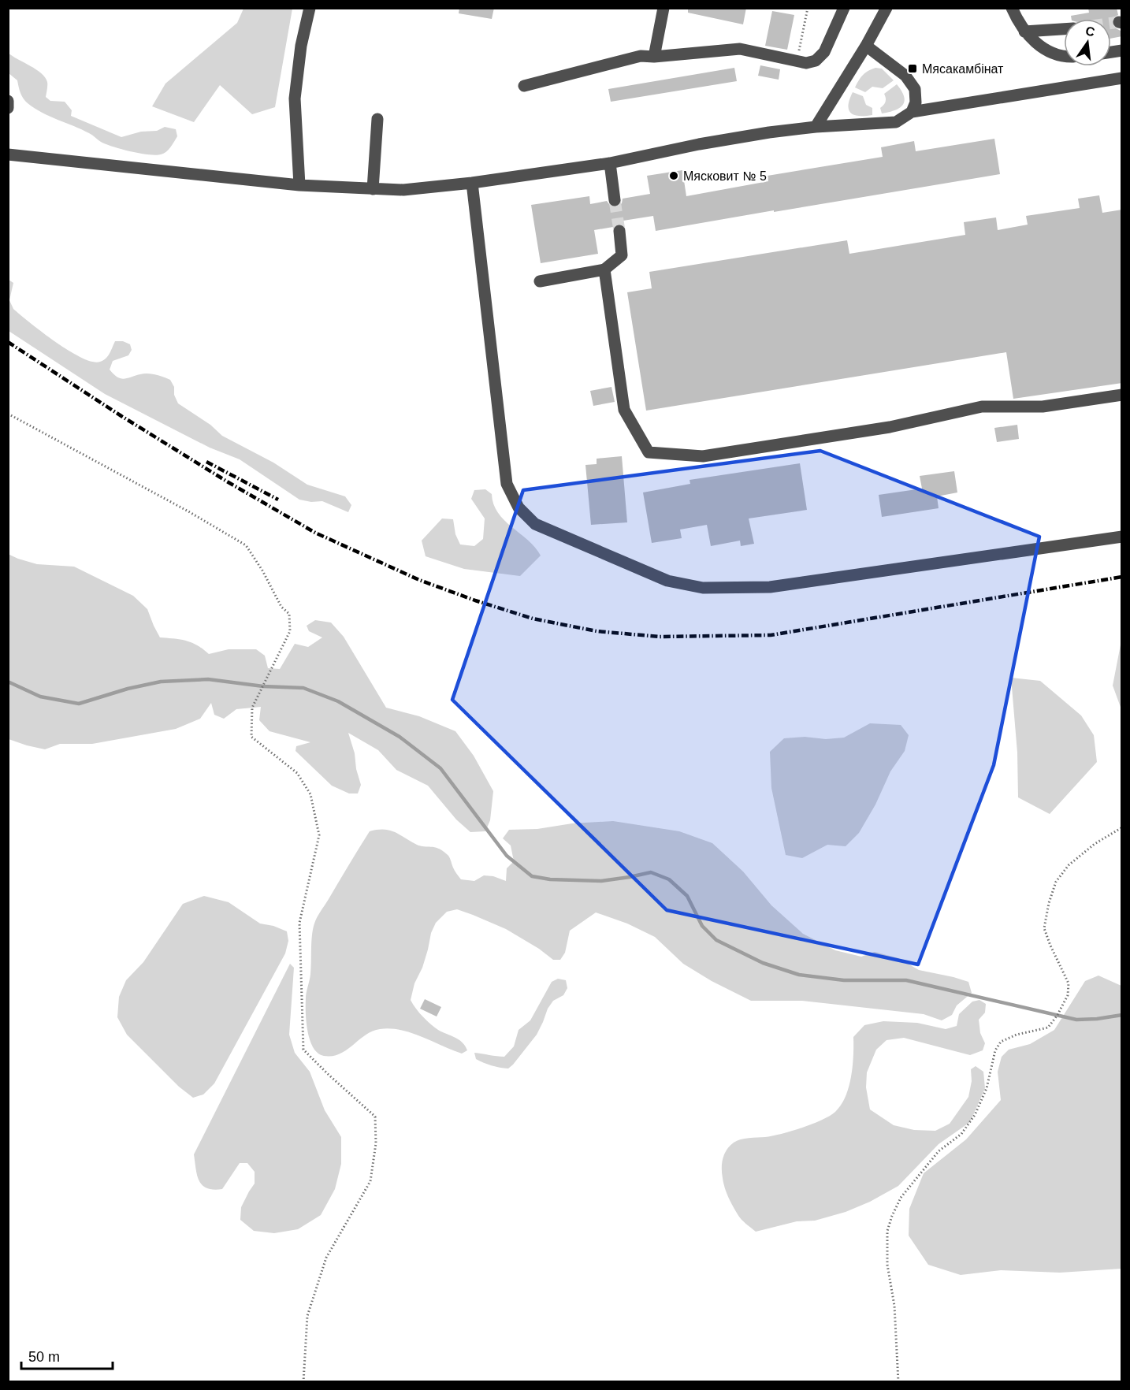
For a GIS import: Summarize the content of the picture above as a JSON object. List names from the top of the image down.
{
  "places": {
    "transit": ["Мясакамбінат"],
    "other": ["Мясковит № 5"]
  },
  "scale_bar": "50 m",
  "north": "top"
}
